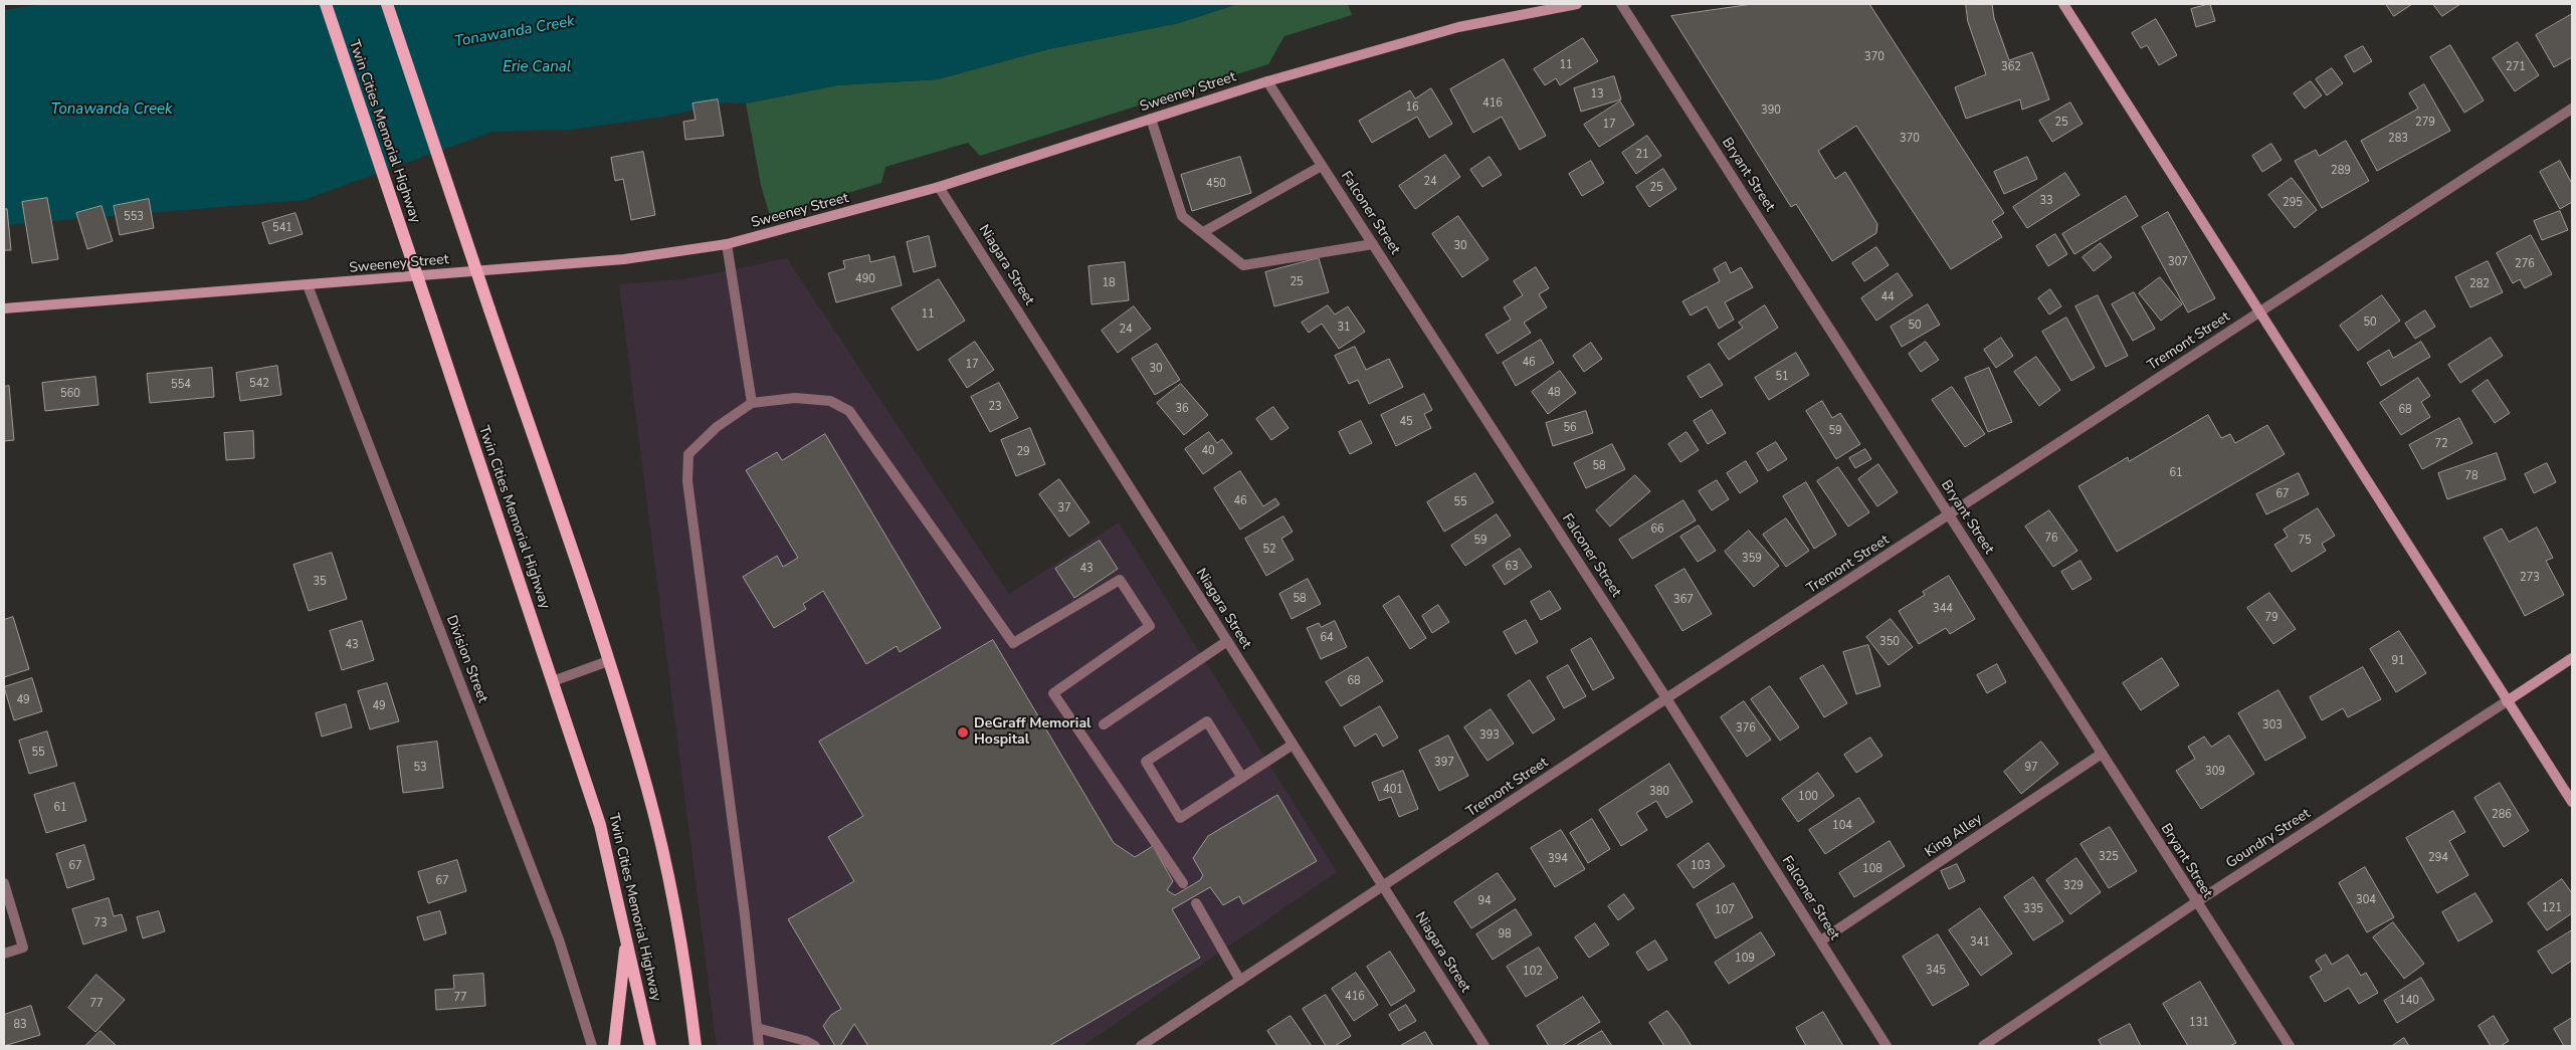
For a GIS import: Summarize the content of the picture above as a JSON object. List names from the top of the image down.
{
  "streets": {
    "main road": ["Twin Cities Memorial Highway"],
    "street": [
      "Sweeney Street",
      "Bryant Street",
      "Falconer Street",
      "Niagara Street",
      "Tremont Street",
      "Division Street",
      "King Alley",
      "Goundry Street"
    ]
  },
  "crossings": [
    ["Sweeney Street", "Falconer Street"],
    ["Sweeney Street", "Niagara Street"],
    ["Sweeney Street", "Division Street"],
    ["Bryant Street", "Tremont Street"],
    ["Bryant Street", "King Alley"],
    ["Bryant Street", "Goundry Street"],
    ["Falconer Street", "Tremont Street"],
    ["Falconer Street", "King Alley"],
    ["Niagara Street", "Tremont Street"]
  ],
  "water": ["Tonawanda Creek", "Erie Canal"],
  "places": ["DeGraff Memorial Hospital"],
  "house_numbers": [
    "370",
    "11",
    "362",
    "271",
    "13",
    "416",
    "16",
    "390",
    "25",
    "279",
    "17",
    "370",
    "283",
    "21",
    "289",
    "24",
    "450",
    "25",
    "33",
    "295",
    "553",
    "541",
    "30",
    "307",
    "276",
    "490",
    "25",
    "18",
    "282",
    "44",
    "11",
    "50",
    "50",
    "31",
    "24",
    "46",
    "17",
    "30",
    "51",
    "542",
    "554",
    "48",
    "560",
    "23",
    "36",
    "68",
    "45",
    "56",
    "59",
    "72",
    "40",
    "29",
    "58",
    "61",
    "78",
    "67",
    "46",
    "55",
    "37",
    "66",
    "76",
    "59",
    "75",
    "52",
    "359",
    "63",
    "43",
    "273",
    "35",
    "58",
    "367",
    "344",
    "79",
    "64",
    "350",
    "43",
    "91",
    "68",
    "49",
    "49",
    "303",
    "376",
    "393",
    "55",
    "397",
    "53",
    "97",
    "309",
    "401",
    "380",
    "100",
    "61",
    "286",
    "104",
    "325",
    "294",
    "394",
    "67",
    "103",
    "108",
    "67",
    "329",
    "304",
    "94",
    "121",
    "335",
    "107",
    "73",
    "98",
    "341",
    "109",
    "345",
    "102",
    "416",
    "77",
    "140",
    "77",
    "131",
    "83"
  ]
}
